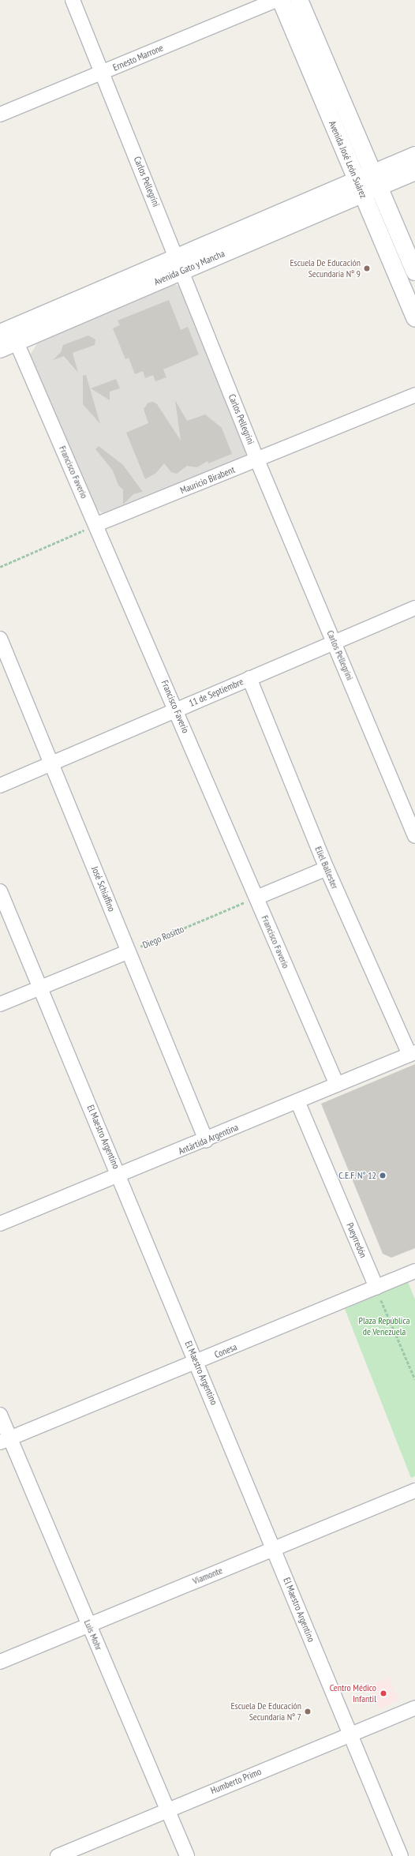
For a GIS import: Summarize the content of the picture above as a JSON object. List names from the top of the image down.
{
  "streets": {
    "main road": ["Avenida José León Suárez", "Avenida Gato y Mancha"],
    "street": [
      "Ernesto Marrone",
      "Carlos Pellegrini",
      "Francisco Faverio",
      "Mauricio Birabent",
      "11 de Septiembre",
      "Eliel Ballester",
      "José Schiaffino",
      "El Maestro Argentino",
      "Antártida Argentina",
      "Pueyrredón",
      "Conesa",
      "Viamonte",
      "Luis Mohr",
      "Humberto Primo"
    ],
    "path": ["Diego Rositto"]
  },
  "crossings": [
    ["Ernesto Marrone", "Carlos Pellegrini"],
    ["Avenida José León Suárez", "Avenida Gato y Mancha"],
    ["Carlos Pellegrini", "Avenida Gato y Mancha"],
    ["Carlos Pellegrini", "Mauricio Birabent"],
    ["Carlos Pellegrini", "11 de Septiembre"],
    ["Avenida Gato y Mancha", "Francisco Faverio"],
    ["Francisco Faverio", "Mauricio Birabent"],
    ["Francisco Faverio", "11 de Septiembre"],
    ["Francisco Faverio", "Diego Rositto"],
    ["Francisco Faverio", "Antártida Argentina"],
    ["11 de Septiembre", "Eliel Ballester"],
    ["11 de Septiembre", "José Schiaffino"],
    ["Eliel Ballester", "Antártida Argentina"],
    ["José Schiaffino", "Diego Rositto"],
    ["José Schiaffino", "Antártida Argentina"],
    ["El Maestro Argentino", "Antártida Argentina"],
    ["El Maestro Argentino", "Conesa"],
    ["El Maestro Argentino", "Viamonte"],
    ["El Maestro Argentino", "Humberto Primo"],
    ["Antártida Argentina", "Pueyrredón"],
    ["Pueyrredón", "Conesa"],
    ["Conesa", "Luis Mohr"],
    ["Viamonte", "Luis Mohr"],
    ["Luis Mohr", "Humberto Primo"]
  ],
  "parks": ["Plaza República de Venezuela"],
  "places": [
    "Escuela De Educación Secundaria Nº 9",
    "C.E.F. N° 12",
    "Centro Médico Infantil",
    "Escuela De Educación Secundaria Nº 7"
  ]
}
